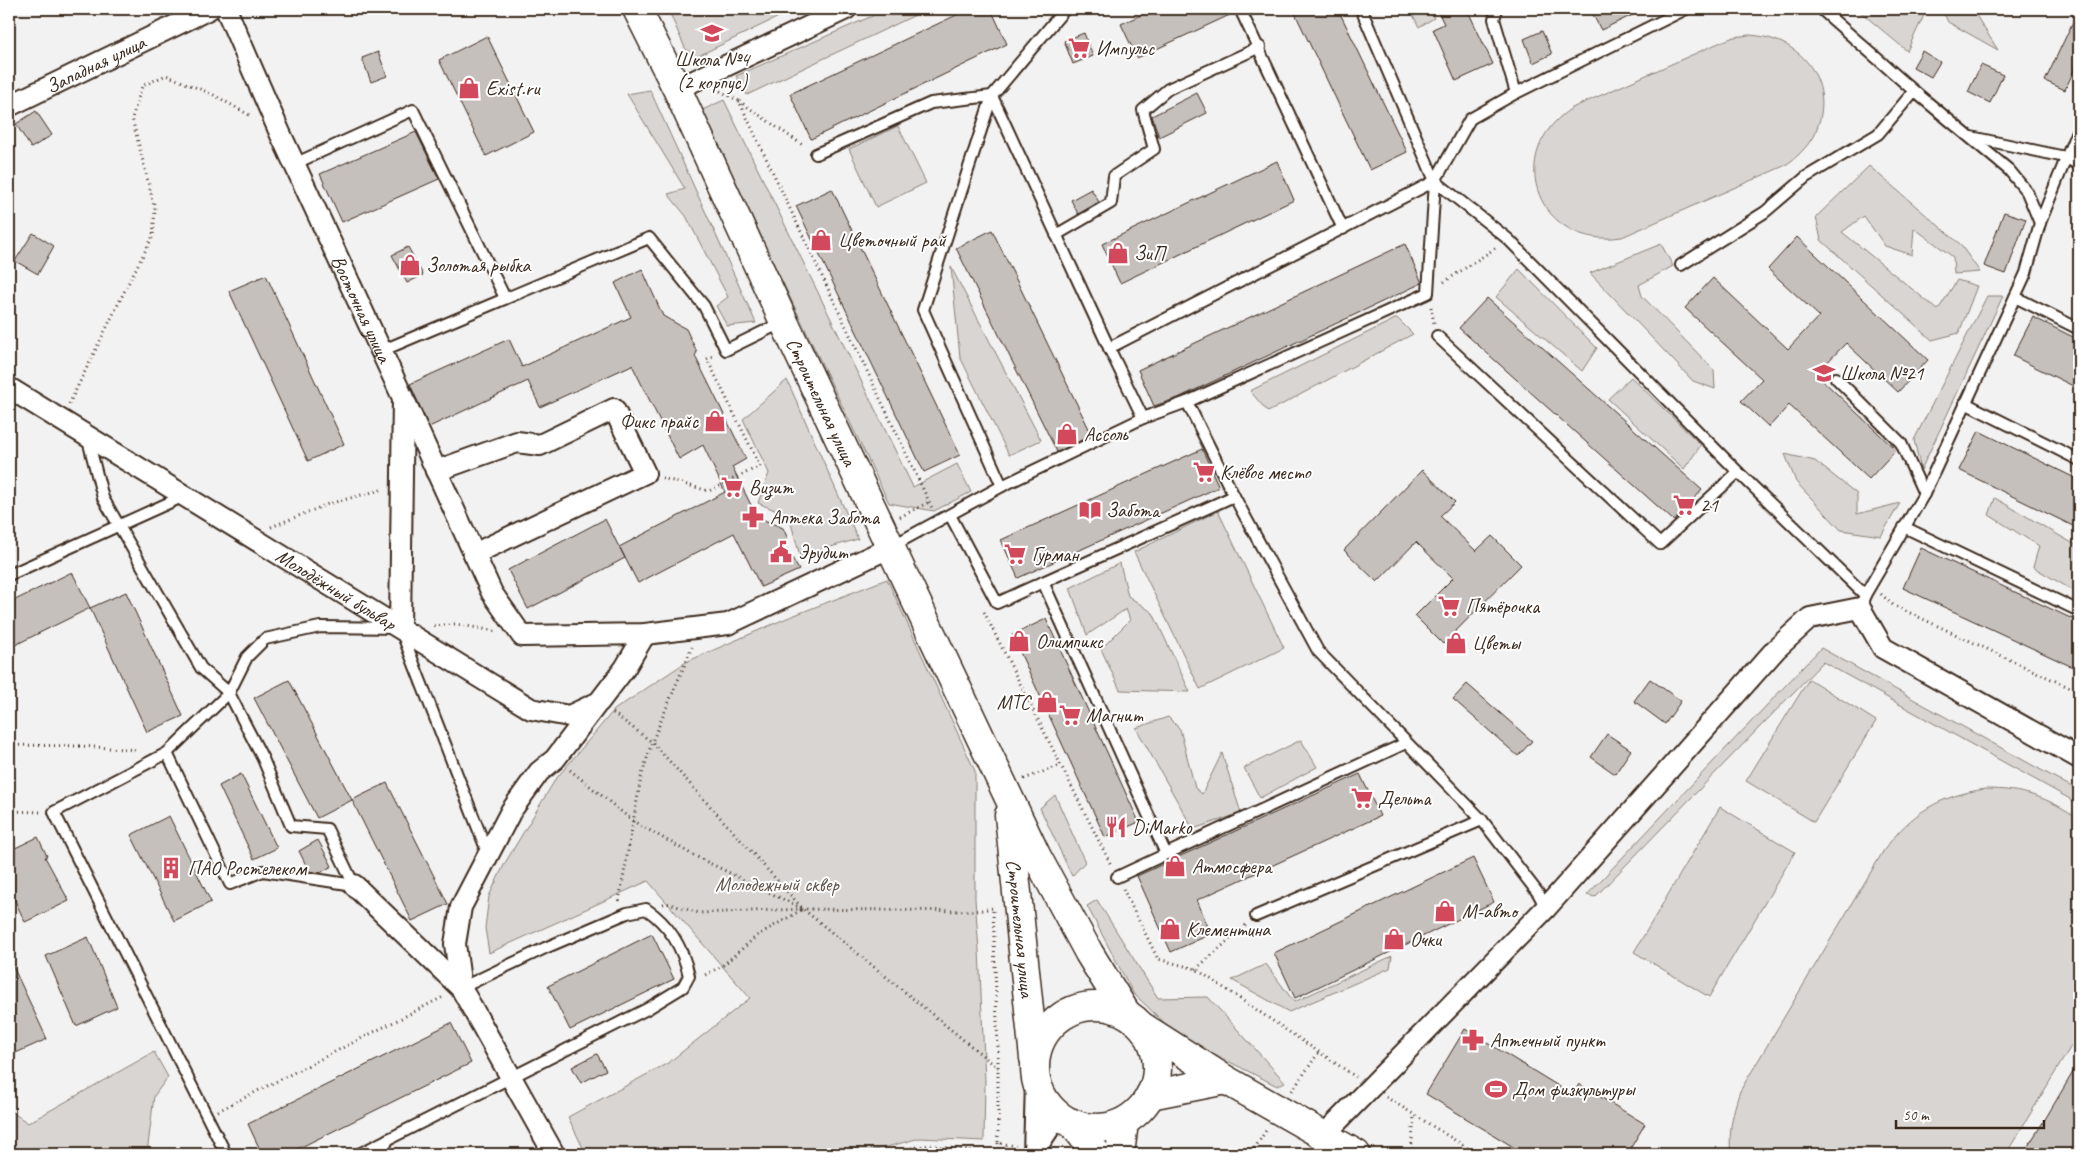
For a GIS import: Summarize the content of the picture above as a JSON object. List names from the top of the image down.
{
  "streets": {
    "street": [
      "Западная улица",
      "Восточная улица",
      "Строительная улица",
      "Молодёжный бульвар"
    ]
  },
  "crossings": [
    ["Восточная улица", "Молодёжный бульвар"]
  ],
  "parks": ["Молодежный сквер"],
  "places": {
    "school or university": ["Школа №4 (2 корпус)", "Школа №21"],
    "supermarket": [
      "Импульс",
      "Клёвое место",
      "Визит",
      "21",
      "Гурман",
      "Пятёрочка",
      "Магнит",
      "Дельта"
    ],
    "shop": [
      "Exist.ru",
      "Цветочный рай",
      "ЗиП",
      "Золотая рыбка",
      "Фикс прайс",
      "Ассоль",
      "Олимпикс",
      "Цветы",
      "МТС",
      "Атмосфера",
      "М-авто",
      "Клементина",
      "Очки"
    ],
    "library": ["Забота"],
    "pharmacy": ["Аптека Забота", "Аптечный пункт"],
    "public building": ["Эрудит"],
    "restaurant": ["DiMarko"],
    "building": ["ПАО Ростелеком"],
    "sports": ["Дом физкультуры"]
  },
  "scale_bar": "50 m"
}
